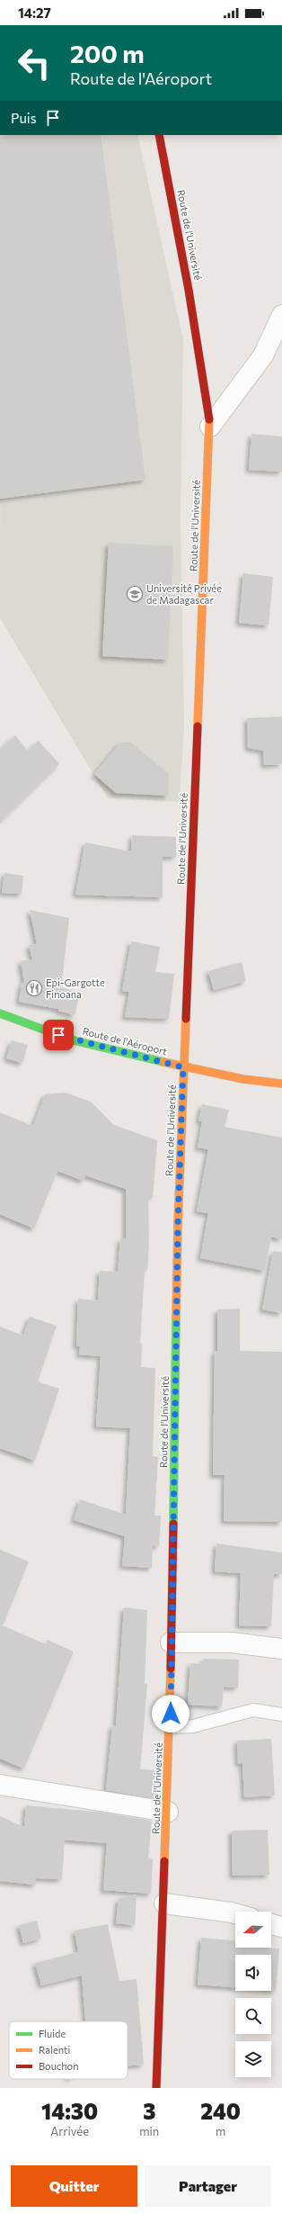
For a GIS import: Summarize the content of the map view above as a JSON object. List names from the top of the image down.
{
  "streets": {
    "street": ["Route de l'Université", "Route de l'Aéroport"]
  },
  "crossings": [
    ["Route de l'Université", "Route de l'Aéroport"]
  ],
  "places": {
    "school or university": ["Université Privée de Madagascar"],
    "restaurant": ["Epi-Gargotte Finoana"]
  },
  "legend": ["Fluide", "Ralenti", "Bouchon"],
  "north": "left",
  "page": {
    "status": "14:27",
    "turn": ["200 m", "Route de l'Aéroport"],
    "then": "Puis",
    "eta": [
      "14:30",
      "Arrivée",
      "3",
      "min",
      "240",
      "m"
    ],
    "buttons": ["Quitter", "Partager"]
  }
}
